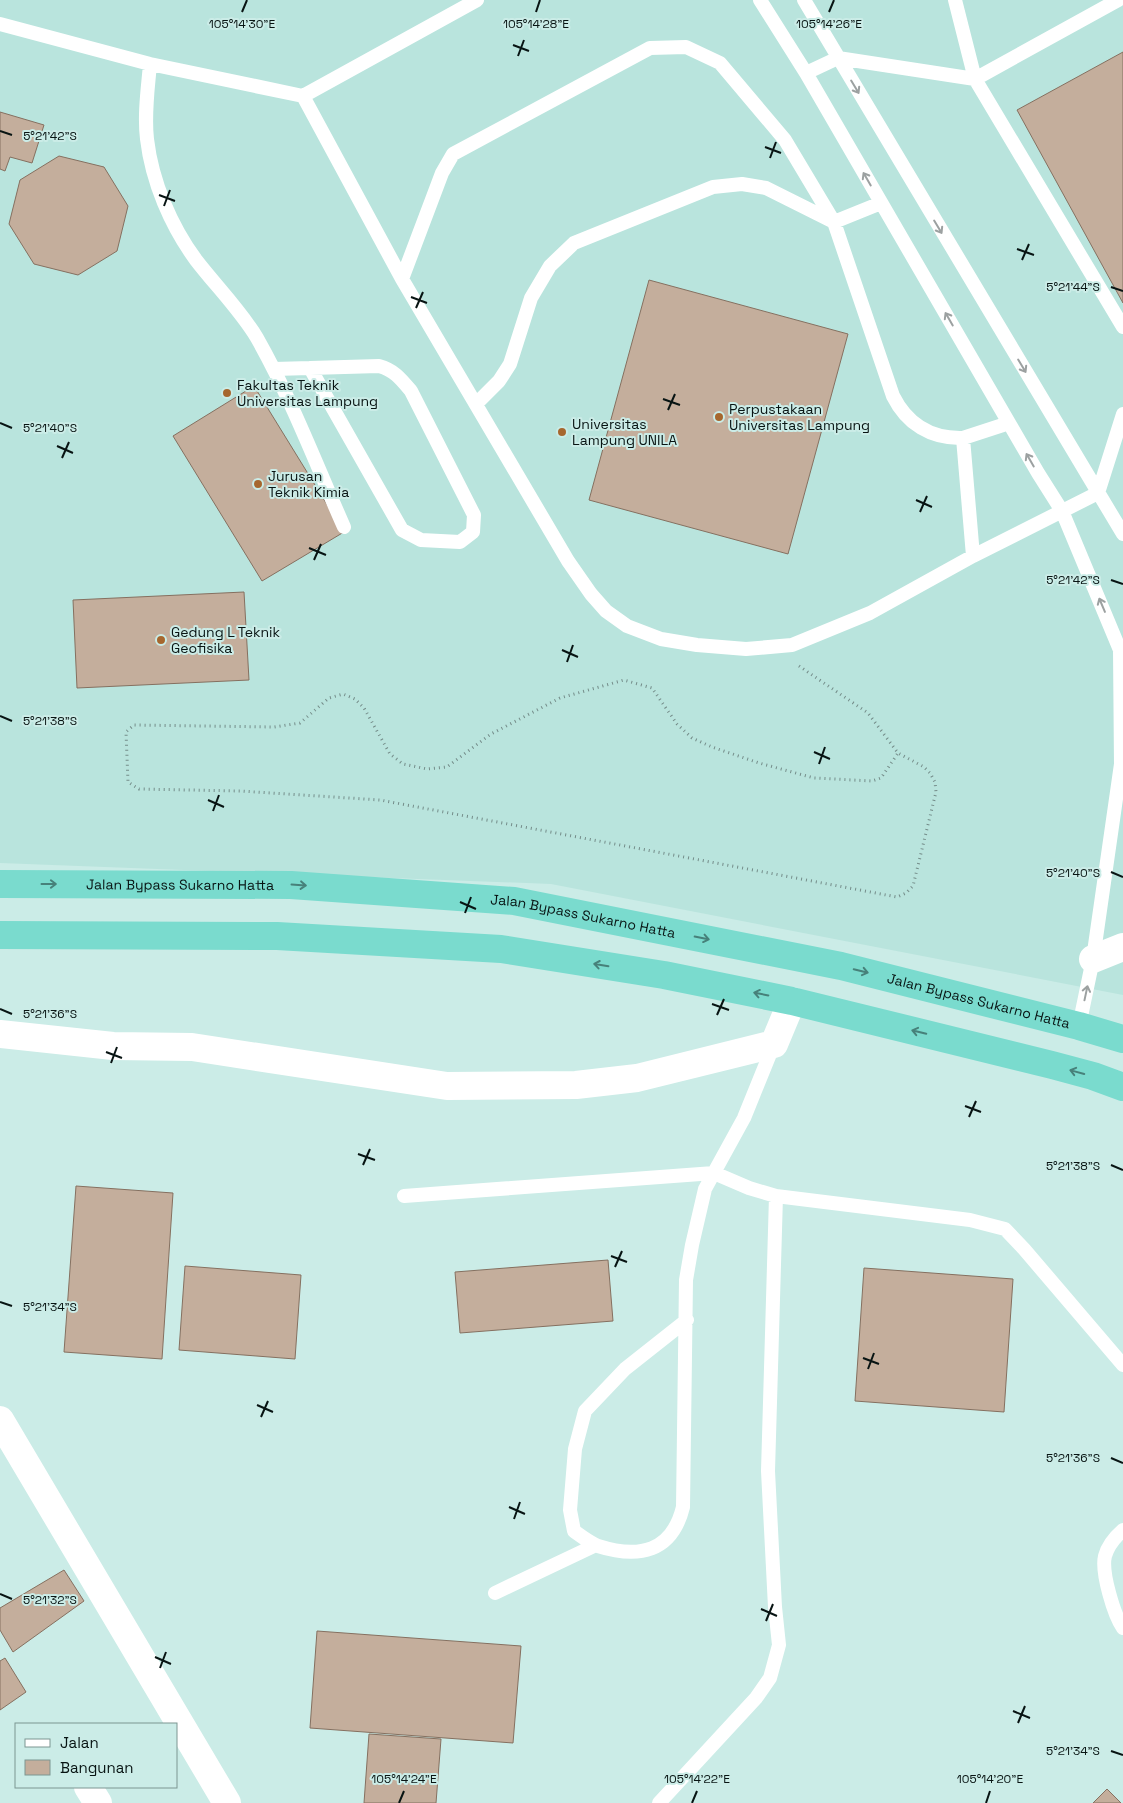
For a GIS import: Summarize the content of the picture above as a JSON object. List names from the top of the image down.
{
  "streets": {
    "highway": ["Jalan Bypass Sukarno Hatta"]
  },
  "places": [
    "Fakultas Teknik Universitas Lampung",
    "Perpustakaan Universitas Lampung",
    "Universitas Lampung UNILA",
    "Jurusan Teknik Kimia",
    "Gedung L Teknik Geofisika"
  ],
  "legend": ["Jalan", "Bangunan"],
  "coordinates": [
    "105°14'30\"E",
    "105°14'28\"E",
    "105°14'26\"E",
    "5°21'42\"S",
    "5°21'44\"S",
    "5°21'40\"S",
    "5°21'38\"S",
    "5°21'36\"S",
    "5°21'34\"S",
    "5°21'32\"S",
    "105°14'24\"E",
    "105°14'22\"E",
    "105°14'20\"E"
  ]
}
